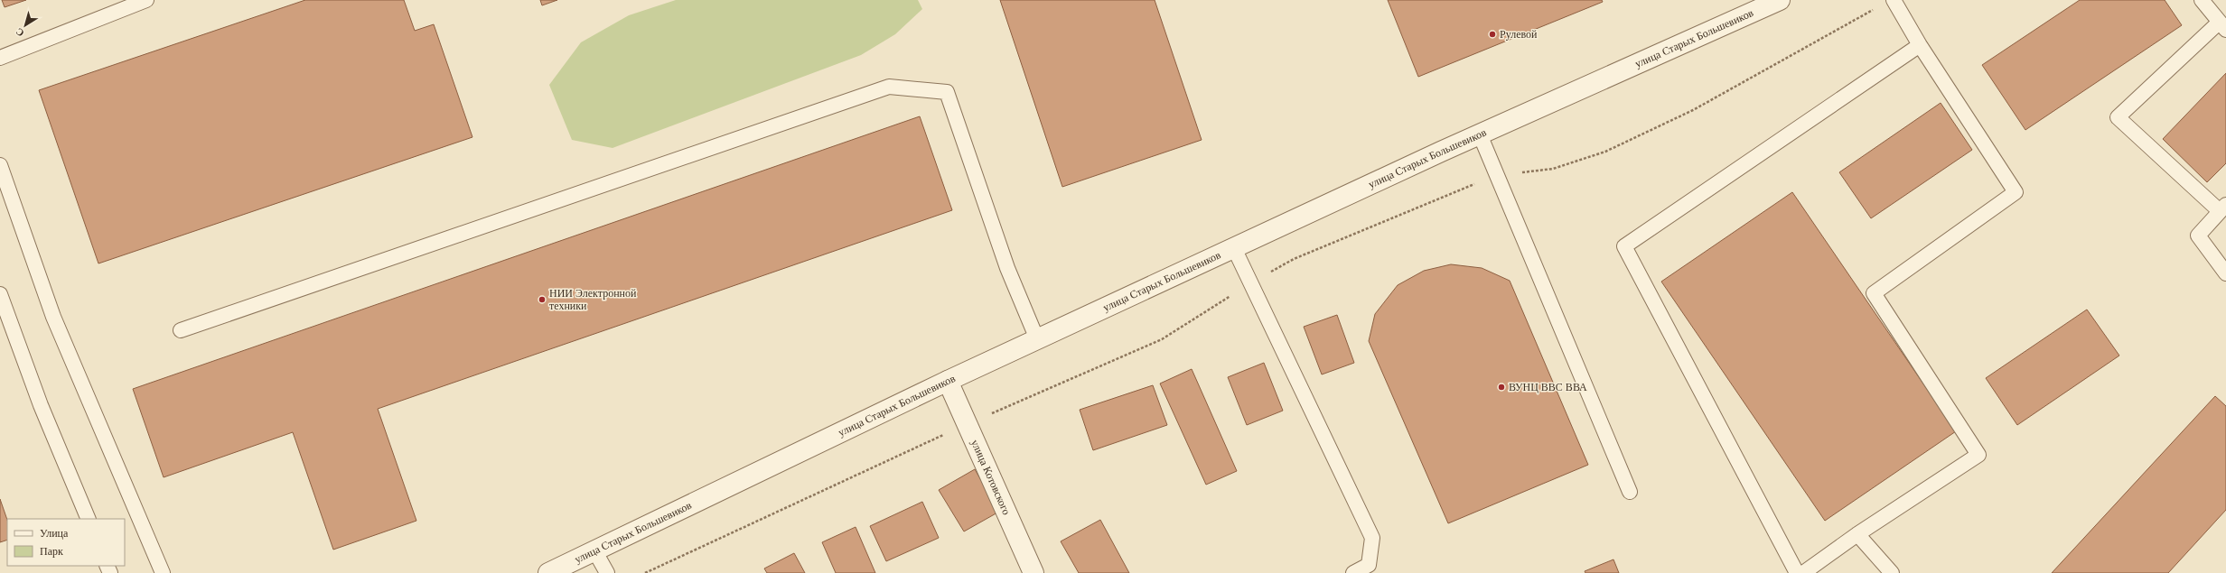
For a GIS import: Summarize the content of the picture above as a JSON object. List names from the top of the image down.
{
  "streets": {
    "street": ["улица Старых Большевиков", "улица Котовского"]
  },
  "crossings": [
    ["улица Старых Большевиков", "улица Котовского"]
  ],
  "places": ["Рулевой", "НИИ Электронной техники", "ВУНЦ ВВС ВВА"],
  "legend": ["Улица", "Парк"],
  "north": "bottom left"
}
